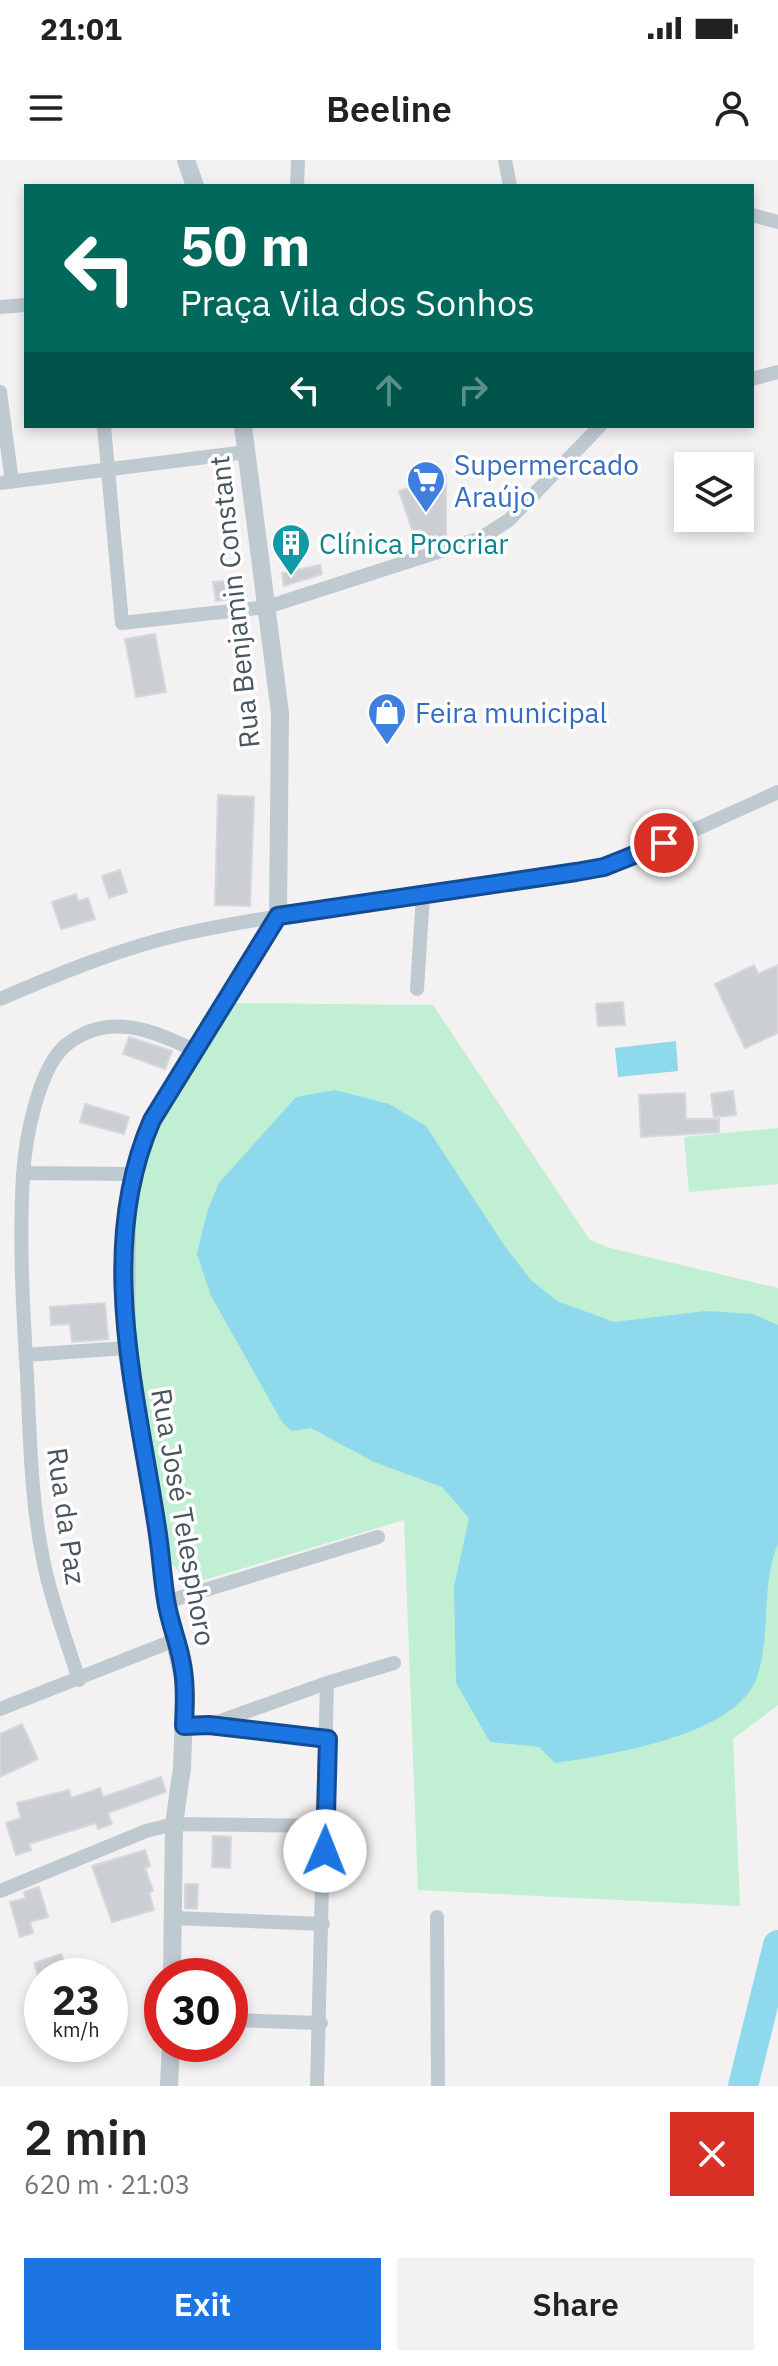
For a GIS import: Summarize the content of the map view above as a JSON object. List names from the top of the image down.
{
  "streets": {
    "street": ["Rua Benjamin Constant", "Rua da Paz", "Rua José Telesphoro"]
  },
  "crossings": [
    ["Rua Benjamin Constant", "Rua José Telesphoro"],
    ["Rua da Paz", "Rua José Telesphoro"]
  ],
  "places": {
    "supermarket": ["Supermercado Araújo"],
    "building": ["Clínica Procriar"],
    "shop": ["Feira municipal"]
  },
  "page": {
    "status": "21:01",
    "header": "Beeline",
    "turn": ["50 m", "Praça Vila dos Sonhos"],
    "speed": "23 km/h",
    "limit": "30",
    "heading": ["2 min", "620 m · 21:03"],
    "buttons": ["Exit", "Share"]
  }
}
